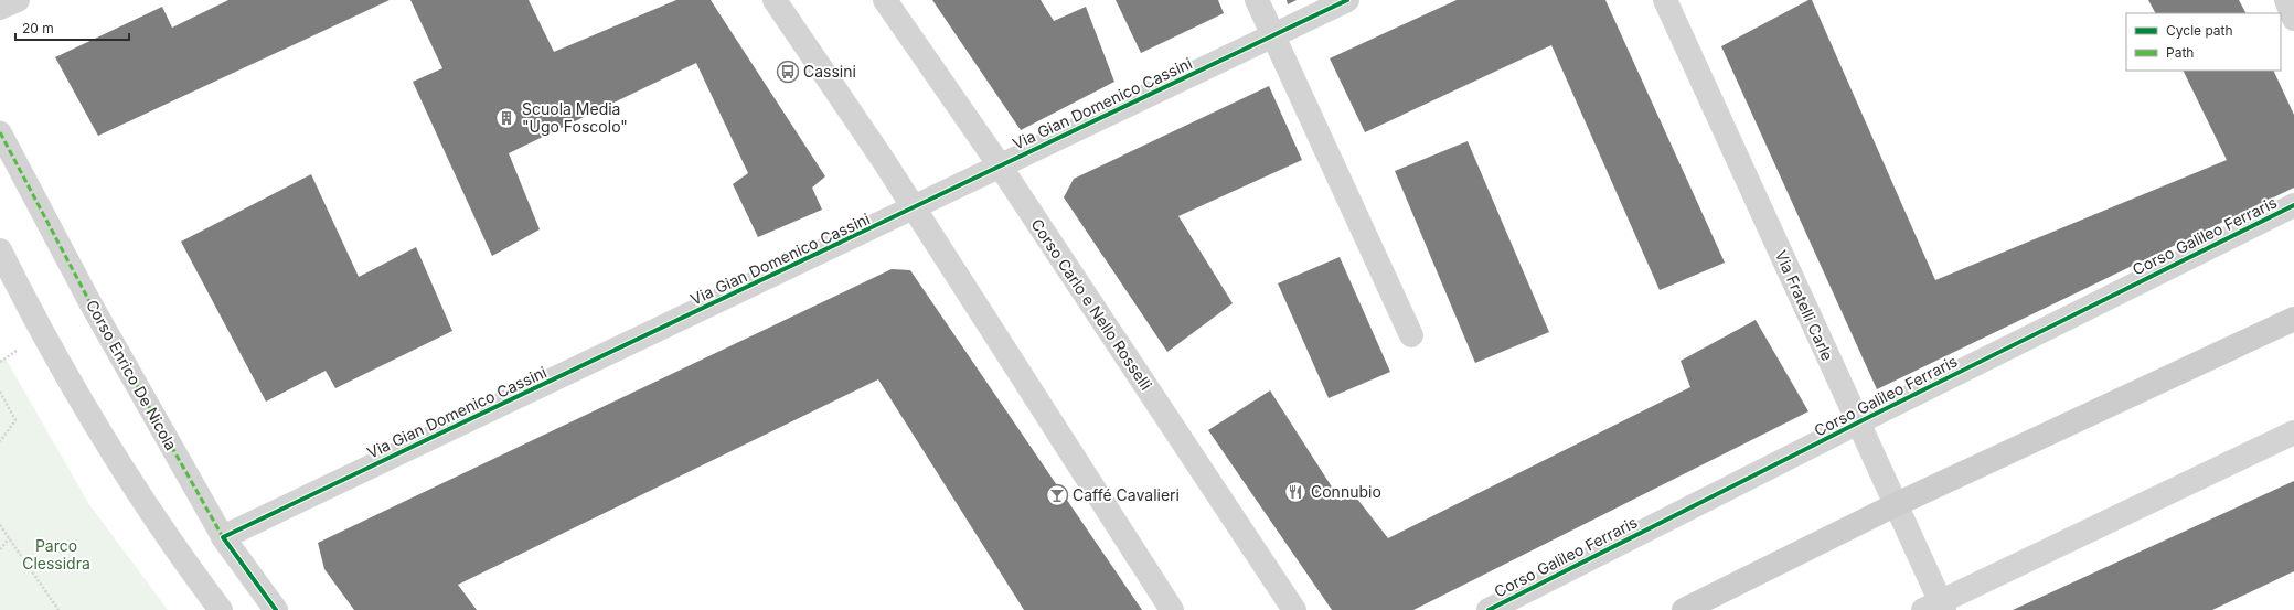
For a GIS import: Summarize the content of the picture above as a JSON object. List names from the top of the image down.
{
  "streets": {
    "street": [
      "Via Gian Domenico Cassini",
      "Corso Galileo Ferraris",
      "Corso Carlo e Nello Rosselli",
      "Via Fratelli Carle",
      "Corso Enrico De Nicola"
    ]
  },
  "crossings": [
    ["Via Gian Domenico Cassini", "Corso Carlo e Nello Rosselli"],
    ["Via Gian Domenico Cassini", "Corso Enrico De Nicola"],
    ["Corso Galileo Ferraris", "Via Fratelli Carle"]
  ],
  "parks": ["Parco Clessidra"],
  "places": {
    "bus stop": ["Cassini"],
    "building": ["Scuola Media \"Ugo Foscolo\""],
    "restaurant": ["Connubio"],
    "bar": ["Caffé Cavalieri"]
  },
  "legend": ["Cycle path", "Path"],
  "scale_bar": "20 m"
}
